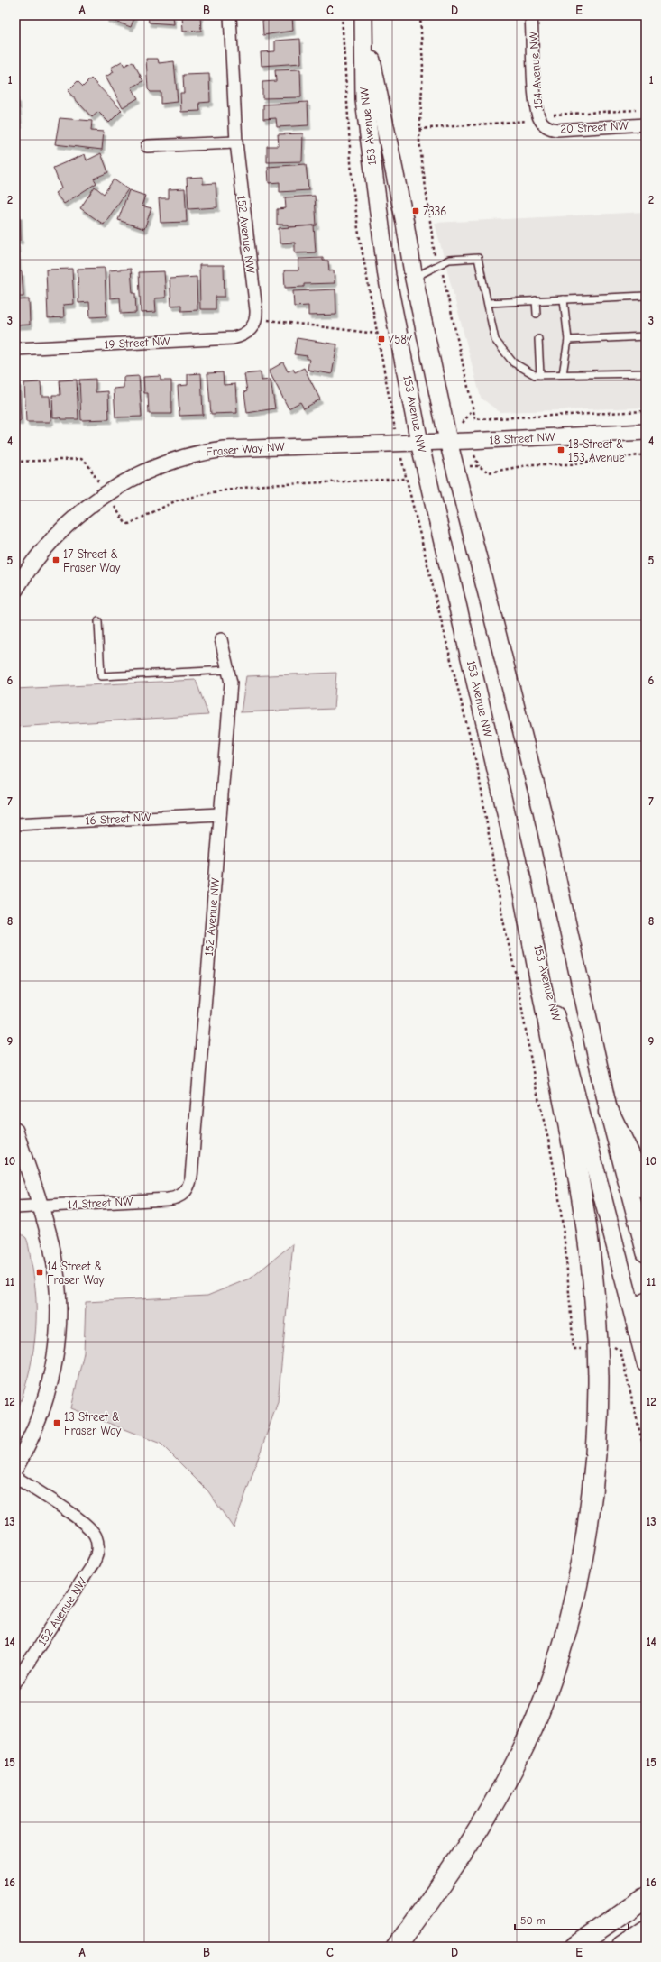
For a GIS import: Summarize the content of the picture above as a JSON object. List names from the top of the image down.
{
  "streets": {
    "main road": ["153 Avenue NW"],
    "street": [
      "154 Avenue NW",
      "20 Street NW",
      "152 Avenue NW",
      "19 Street NW",
      "18 Street NW",
      "Fraser Way NW",
      "16 Street NW",
      "14 Street NW"
    ]
  },
  "crossings": [
    ["154 Avenue NW", "20 Street NW"],
    ["153 Avenue NW", "18 Street NW"],
    ["153 Avenue NW", "Fraser Way NW"],
    ["152 Avenue NW", "19 Street NW"],
    ["152 Avenue NW", "16 Street NW"],
    ["152 Avenue NW", "14 Street NW"],
    ["18 Street NW", "Fraser Way NW"]
  ],
  "places": {
    "transit": [
      "7336",
      "7587",
      "18 Street & 153 Avenue",
      "17 Street & Fraser Way",
      "14 Street & Fraser Way",
      "13 Street & Fraser Way"
    ]
  },
  "scale_bar": "50 m",
  "grid": {
    "columns": [
      "A",
      "B",
      "C",
      "D",
      "E"
    ],
    "rows": [
      "1",
      "2",
      "3",
      "4",
      "5",
      "6",
      "7",
      "8",
      "9",
      "10",
      "11",
      "12",
      "13",
      "14",
      "15",
      "16"
    ]
  }
}
